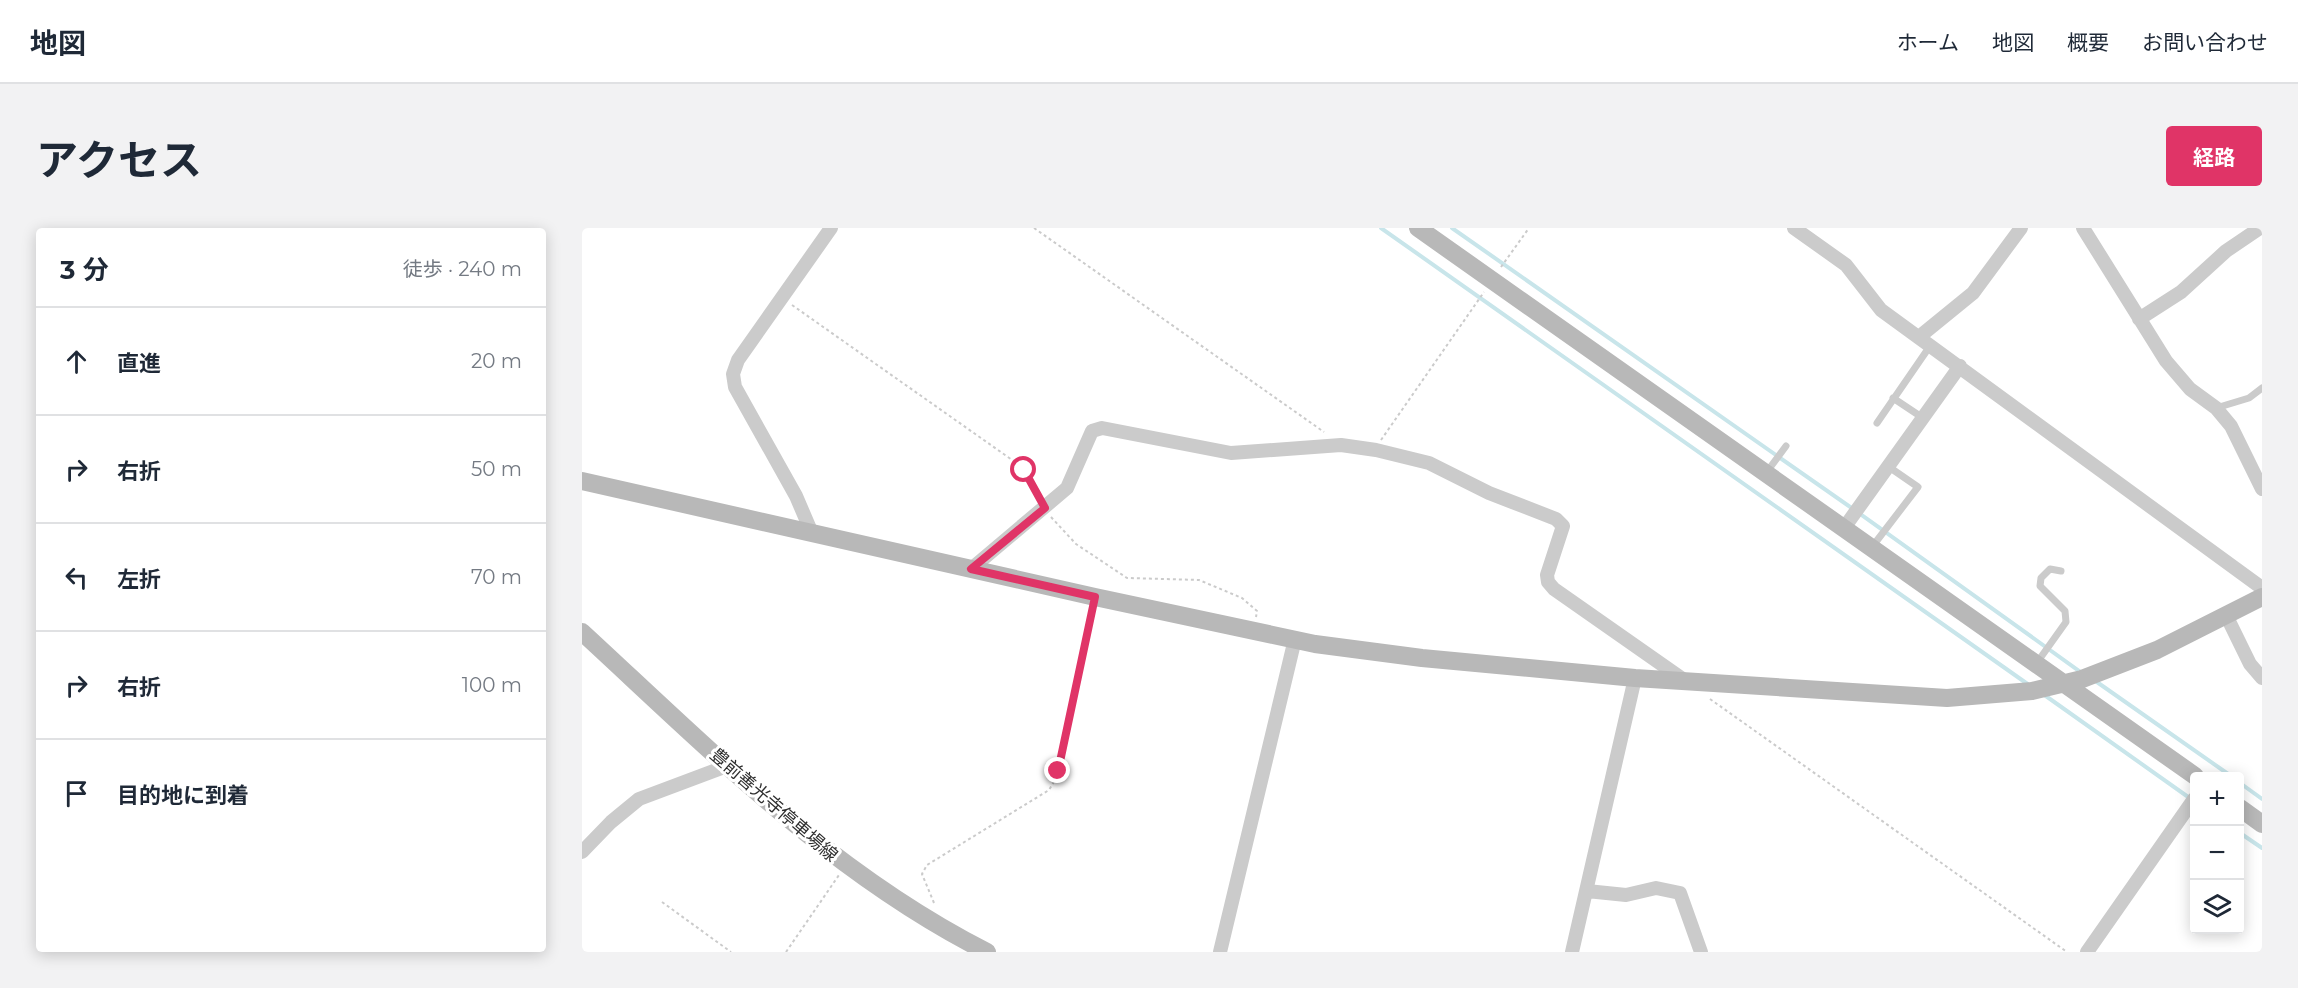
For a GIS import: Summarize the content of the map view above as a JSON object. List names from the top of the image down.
{
  "streets": {
    "street": ["豊前善光寺停車場線"]
  },
  "page": {
    "header": "地図",
    "nav": [
      "ホーム",
      "地図",
      "概要",
      "お問い合わせ"
    ],
    "title": "アクセス",
    "buttons": "経路",
    "heading": ["3 分", "徒歩 · 240 m"],
    "list": [
      ["直進", "20 m"],
      ["右折", "50 m"],
      ["左折", "70 m"],
      ["右折", "100 m"],
      "目的地に到着"
    ],
    "map_buttons": ["+", "−"]
  }
}
